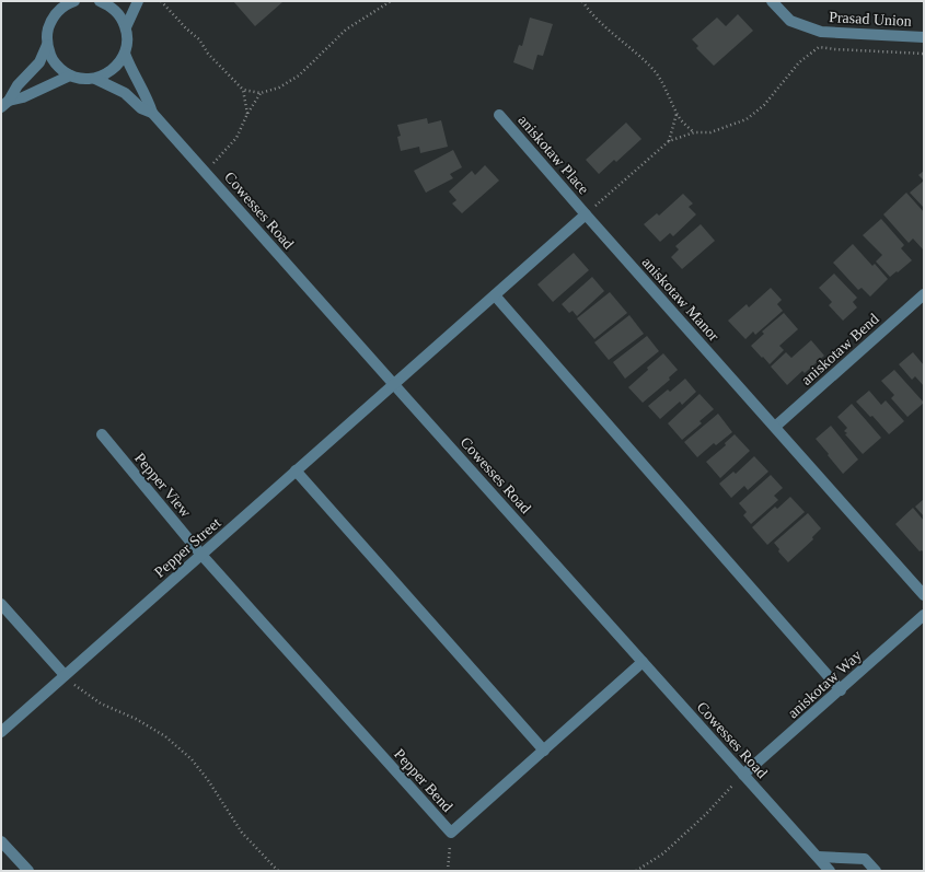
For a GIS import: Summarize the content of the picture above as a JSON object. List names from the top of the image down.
{
  "streets": {
    "street": [
      "Prasad Union",
      "aniskotaw Place",
      "Cowesses Road",
      "aniskotaw Manor",
      "aniskotaw Bend",
      "Pepper View",
      "Pepper Street",
      "aniskotaw Way",
      "Pepper Bend"
    ]
  },
  "crossings": [
    ["aniskotaw Place", "aniskotaw Manor"],
    ["Cowesses Road", "Pepper Street"],
    ["Cowesses Road", "aniskotaw Way"],
    ["Cowesses Road", "Pepper Bend"],
    ["aniskotaw Manor", "aniskotaw Bend"],
    ["Pepper View", "Pepper Street"],
    ["Pepper View", "Pepper Bend"],
    ["Pepper Street", "Pepper Bend"]
  ]
}
